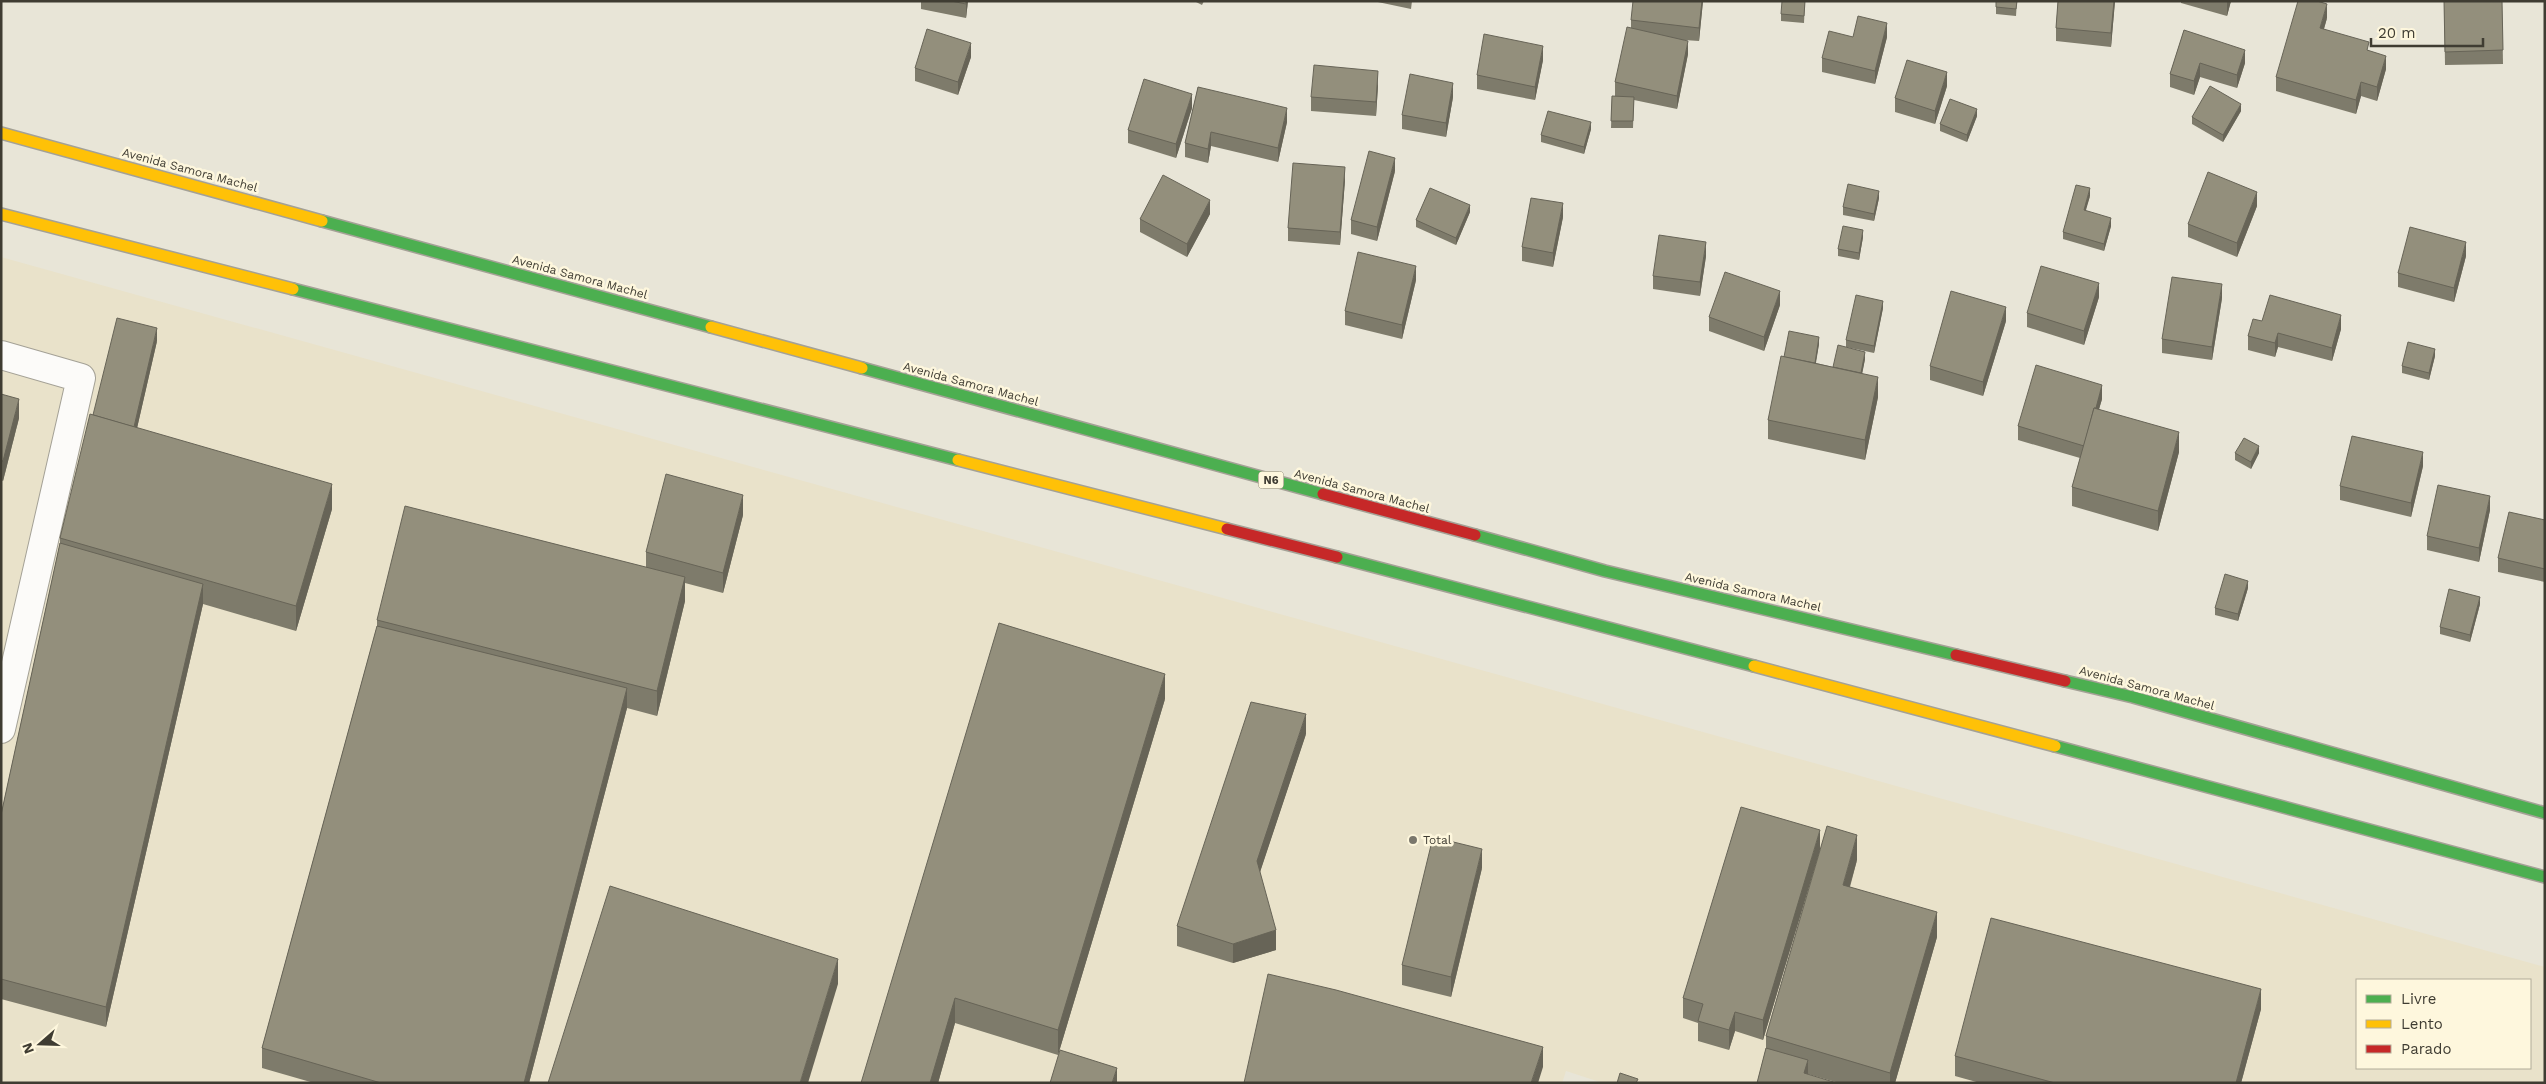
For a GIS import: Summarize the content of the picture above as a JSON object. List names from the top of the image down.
{
  "streets": {
    "highway": ["Avenida Samora Machel", "N6"]
  },
  "places": ["Total"],
  "legend": ["Livre", "Lento", "Parado"],
  "scale_bar": "20 m",
  "north": "left"
}
